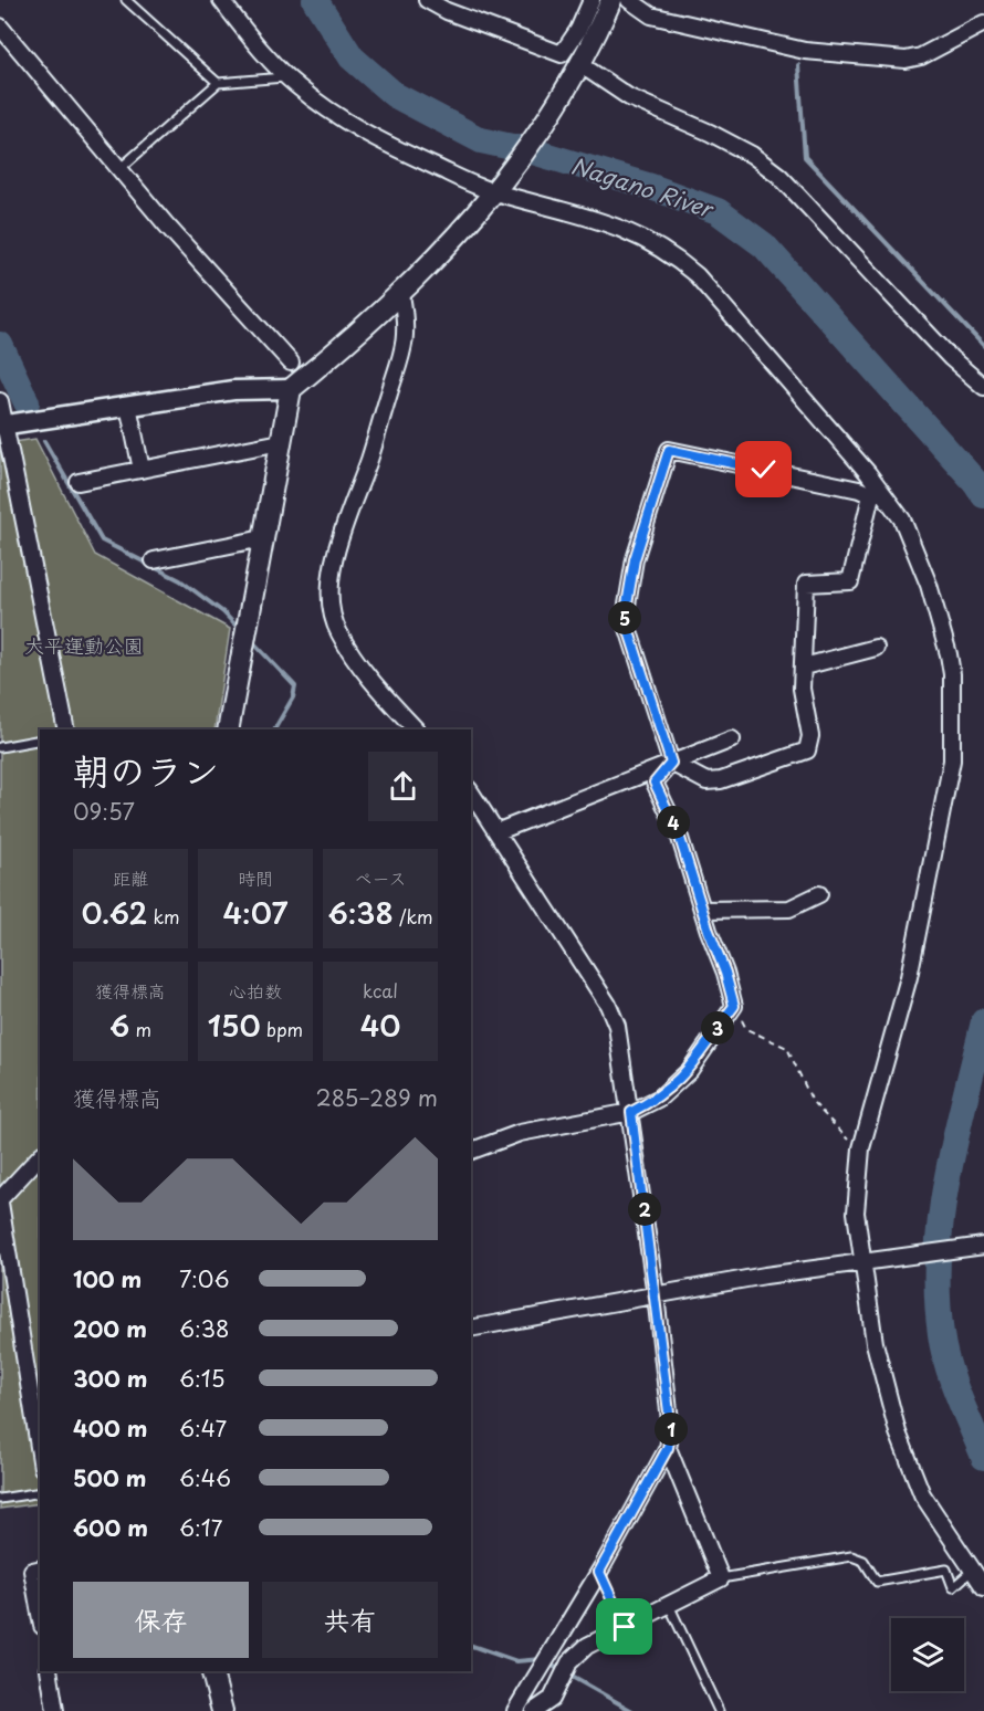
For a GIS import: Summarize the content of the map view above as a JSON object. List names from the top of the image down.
{
  "water": ["Nagano River"],
  "parks": ["大平運動公園"],
  "page": {
    "pins": [
      "5",
      "4",
      "3",
      "2",
      "1"
    ],
    "heading": ["朝のラン", "09:57"],
    "stats": [
      ["距離", "0.62 km"],
      ["時間", "4:07"],
      ["ペース", "6:38 /km"],
      ["獲得標高", "6 m"],
      ["心拍数", "150 bpm"],
      ["kcal", "40"]
    ],
    "chart": ["獲得標高", "285–289 m"],
    "list": [
      {
        "name": "100 m",
        "note": "7:06"
      },
      {
        "name": "200 m",
        "note": "6:38"
      },
      {
        "name": "300 m",
        "note": "6:15"
      },
      {
        "name": "400 m",
        "note": "6:47"
      },
      {
        "name": "500 m",
        "note": "6:46"
      },
      {
        "name": "600 m",
        "note": "6:17"
      }
    ],
    "buttons": ["保存", "共有"]
  }
}
